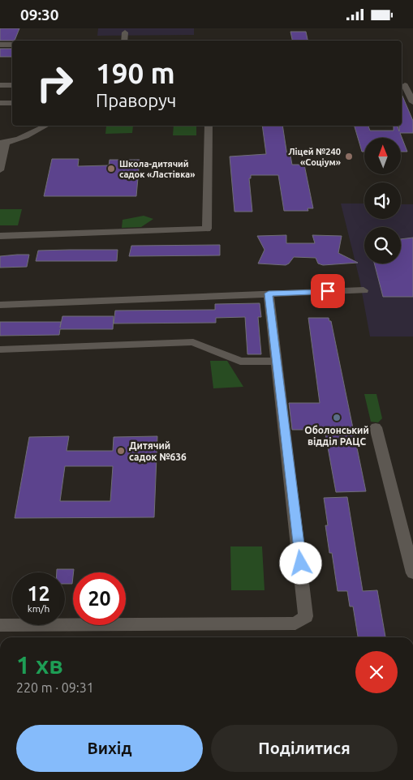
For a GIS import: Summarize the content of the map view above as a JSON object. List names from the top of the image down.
{
  "places": [
    "Ліцей №240 «Соціум»",
    "Школа-дитячий садок «Ластівка»",
    "Оболонський відділ РАЦС",
    "Дитячий садок №636"
  ],
  "north": "top",
  "page": {
    "status": "09:30",
    "turn": ["190 m", "Праворуч"],
    "speed": "12 km/h",
    "limit": "20",
    "heading": ["1 хв", "220 m · 09:31"],
    "buttons": ["Вихід", "Поділитися"]
  }
}
